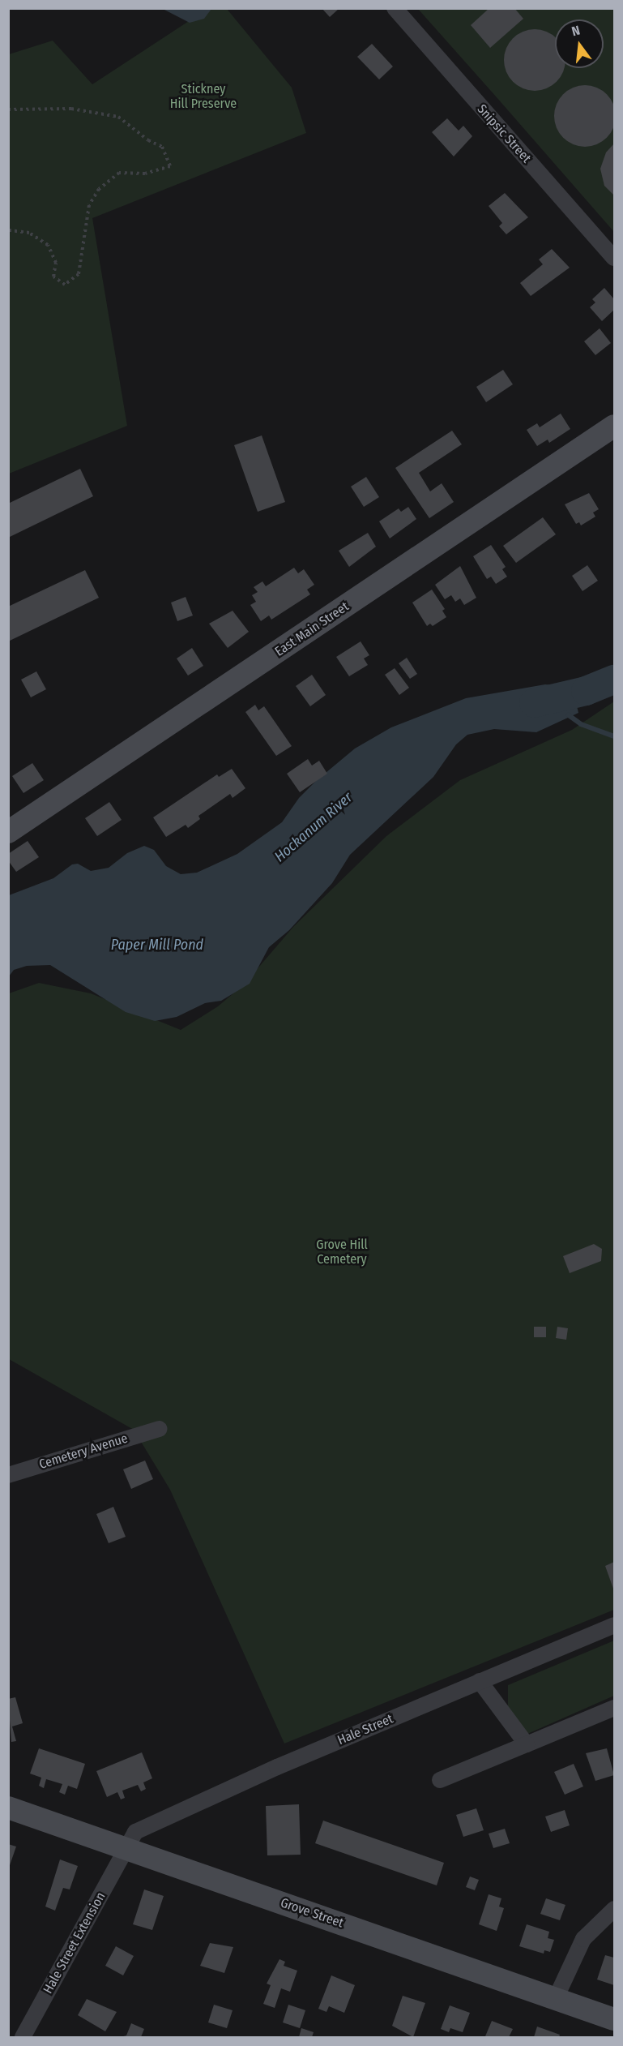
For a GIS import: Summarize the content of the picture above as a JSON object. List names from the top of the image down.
{
  "streets": {
    "main road": ["East Main Street", "Grove Street"],
    "street": [
      "Snipsic Street",
      "Cemetery Avenue",
      "Hale Street",
      "Hale Street Extension"
    ]
  },
  "crossings": [
    ["Hale Street", "Grove Street"],
    ["Hale Street", "Hale Street Extension"],
    ["Grove Street", "Hale Street Extension"]
  ],
  "water": ["Hockanum River", "Paper Mill Pond"],
  "parks": ["Stickney Hill Preserve", "Grove Hill Cemetery"],
  "north": "top"
}
